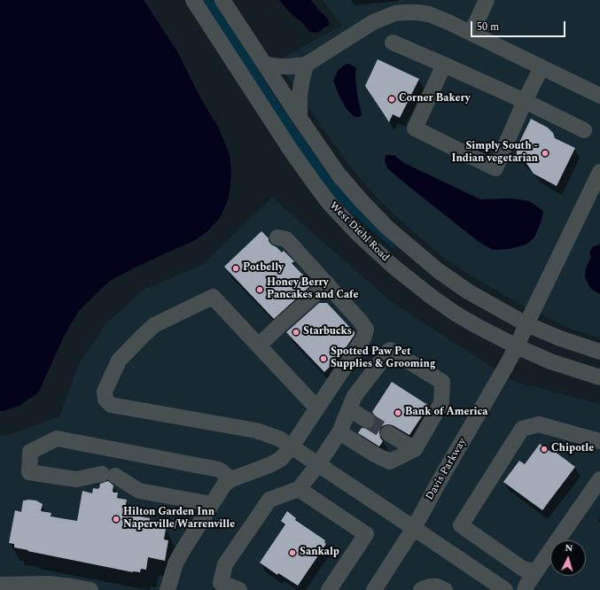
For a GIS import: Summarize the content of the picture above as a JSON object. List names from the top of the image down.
{
  "streets": {
    "street": ["West Diehl Road", "Davis Parkway"]
  },
  "crossings": [
    ["West Diehl Road", "Davis Parkway"]
  ],
  "places": [
    "Corner Bakery",
    "Simply South - Indian vegetarian",
    "Potbelly",
    "Honey Berry Pancakes and Cafe",
    "Starbucks",
    "Spotted Paw Pet Supplies & Grooming",
    "Bank of America",
    "Chipotle",
    "Hilton Garden Inn Naperville/Warrenville",
    "Sankalp"
  ],
  "scale_bar": "50 m",
  "north": "top"
}
